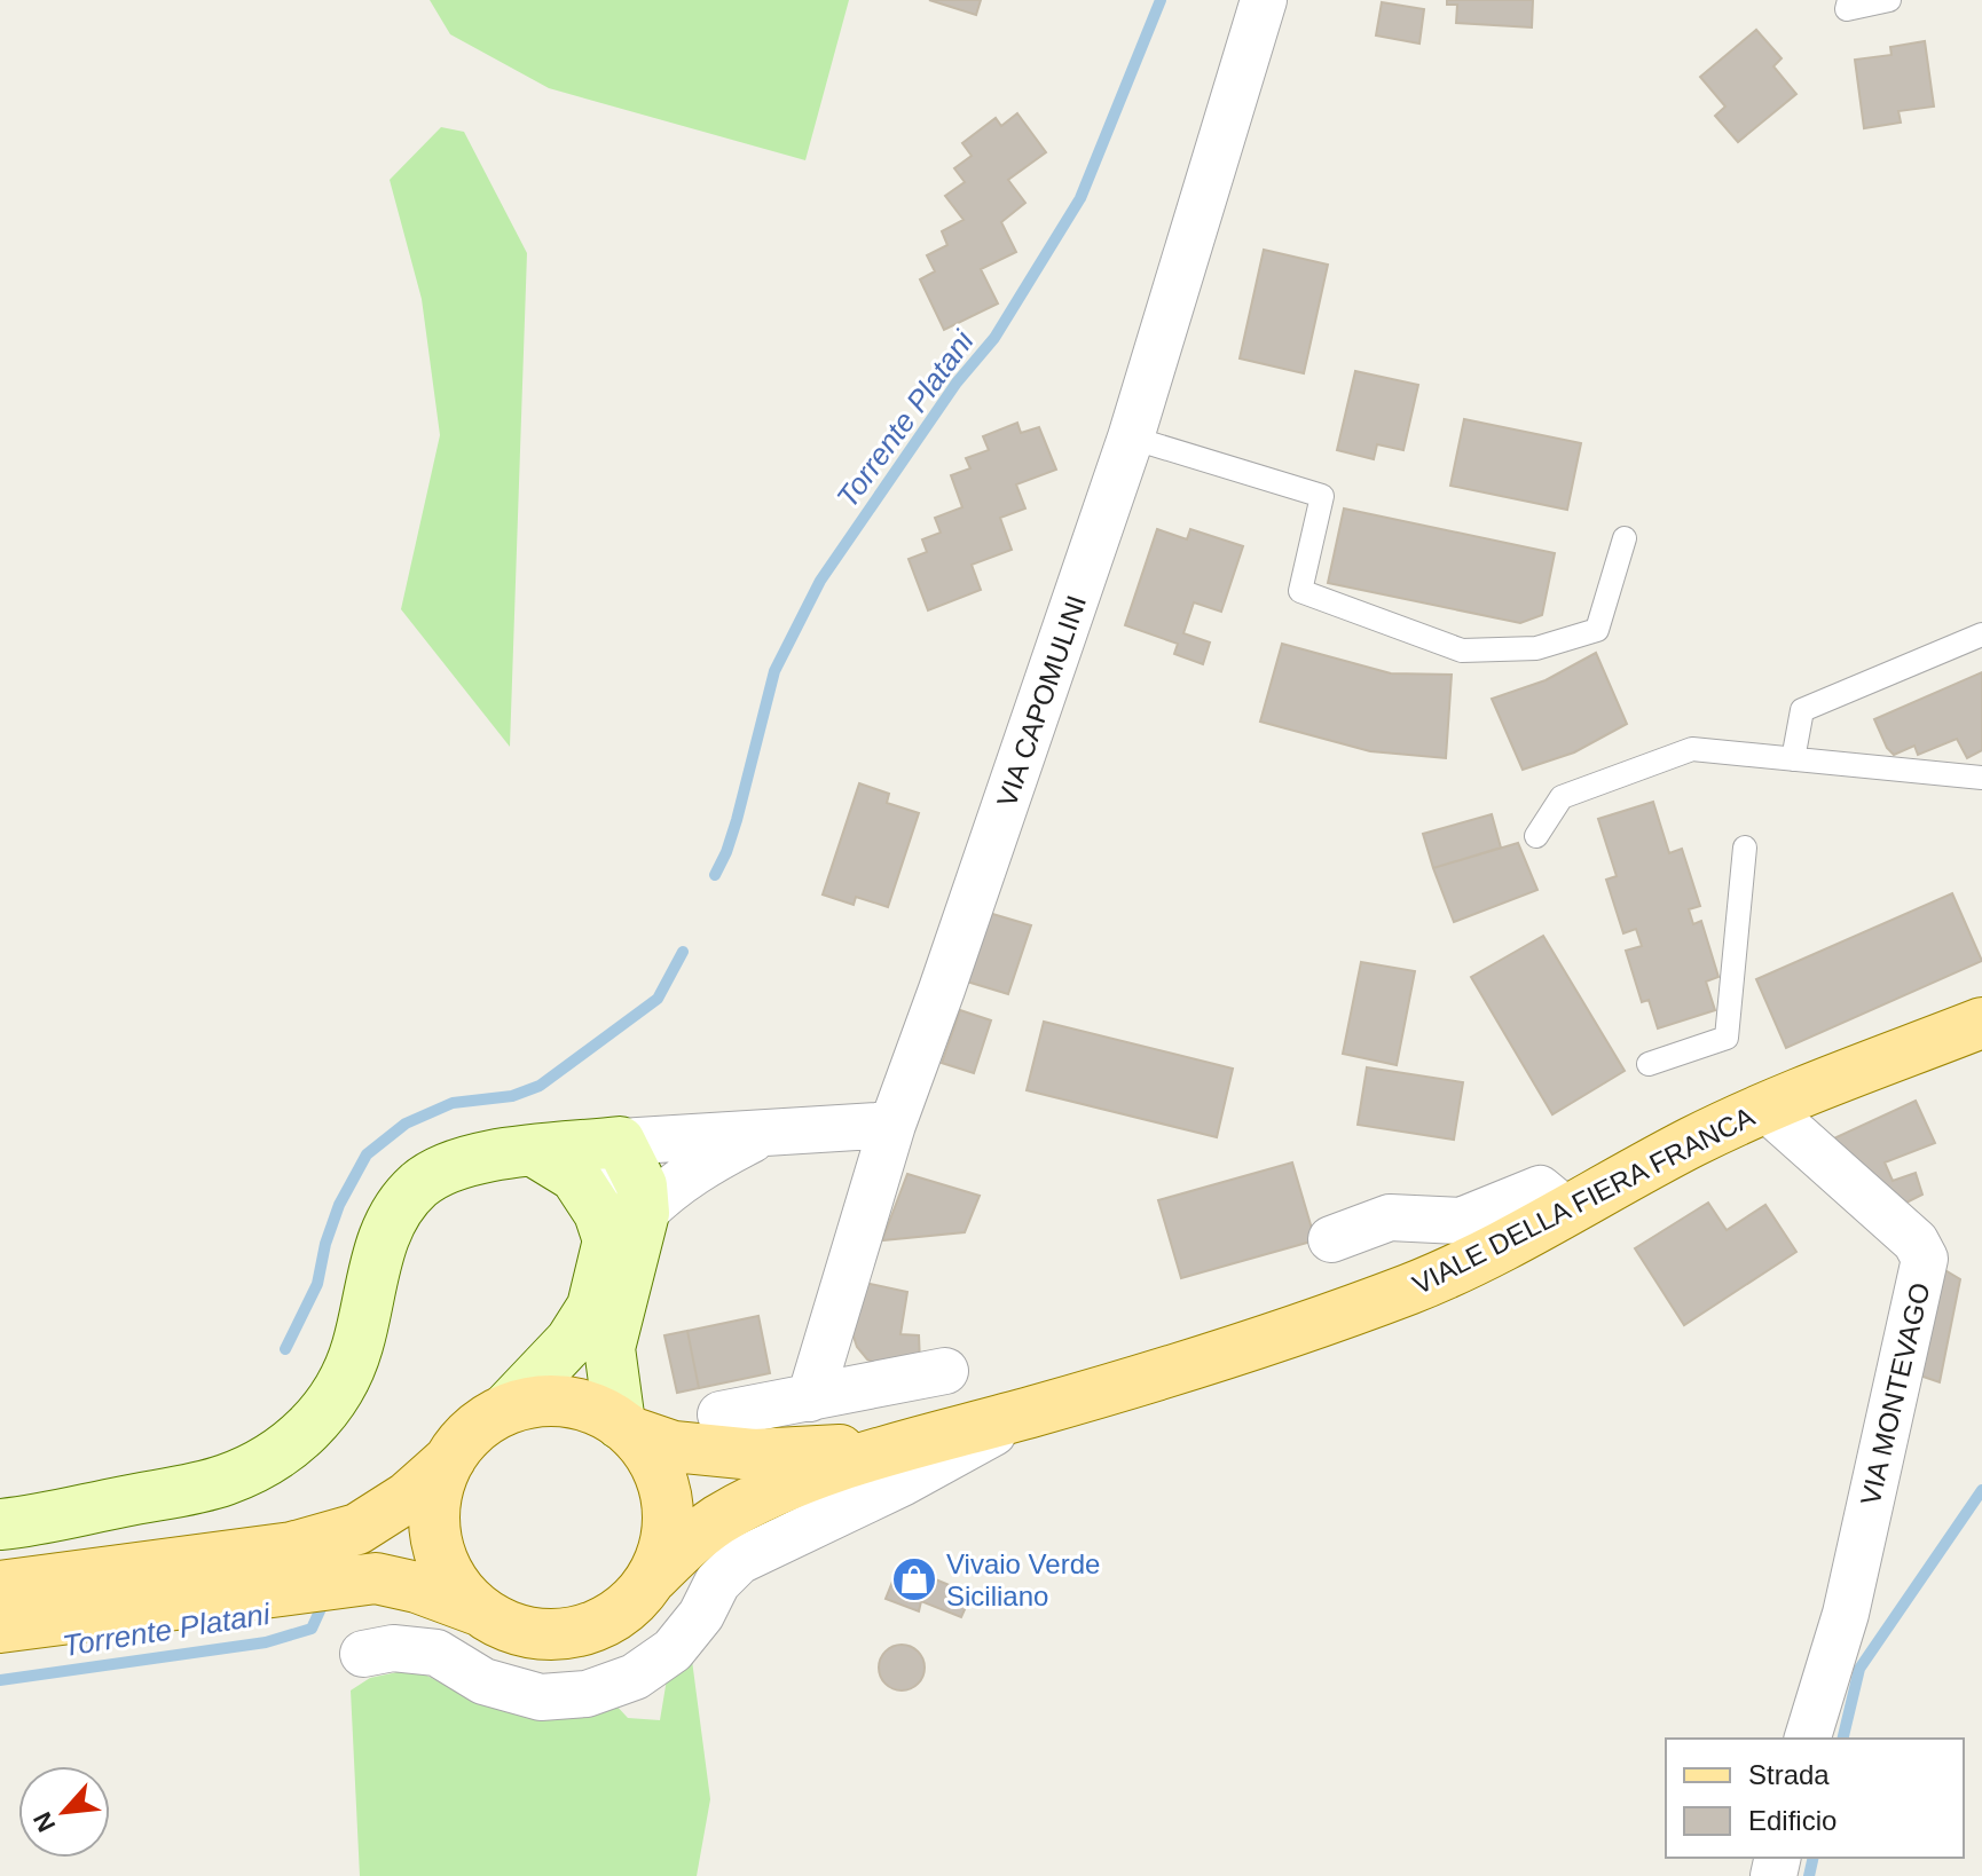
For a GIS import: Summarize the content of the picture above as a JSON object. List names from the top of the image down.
{
  "streets": {
    "main road": ["VIALE DELLA FIERA FRANCA"],
    "street": ["VIA CAPOMULINI", "VIA MONTEVAGO"]
  },
  "crossings": [
    ["VIALE DELLA FIERA FRANCA", "VIA MONTEVAGO"]
  ],
  "water": ["Torrente Platani"],
  "places": {
    "shop": ["Vivaio Verde Siciliano"]
  },
  "legend": ["Strada", "Edificio"],
  "north": "bottom left"
}
